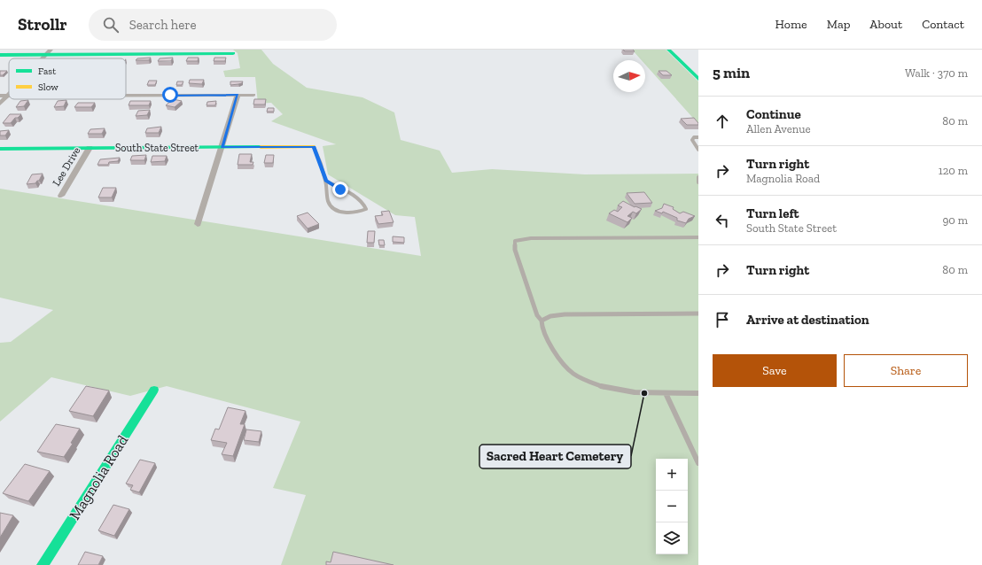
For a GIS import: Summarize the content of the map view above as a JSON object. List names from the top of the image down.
{
  "streets": {
    "street": ["South State Street", "Lee Drive", "Magnolia Road"]
  },
  "crossings": [
    ["South State Street", "Lee Drive"]
  ],
  "places": ["Sacred Heart Cemetery"],
  "legend": ["Fast", "Slow"],
  "north": "right",
  "page": {
    "header": "Strollr",
    "search": "Search here",
    "nav": [
      "Home",
      "Map",
      "About",
      "Contact"
    ],
    "heading": ["5 min", "Walk · 370 m"],
    "list": [
      ["Continue", "Allen Avenue", "80 m"],
      ["Turn right", "Magnolia Road", "120 m"],
      ["Turn left", "South State Street", "90 m"],
      ["Turn right", "80 m"],
      "Arrive at destination"
    ],
    "buttons": ["Save", "Share"],
    "map_buttons": ["+", "−"]
  }
}
